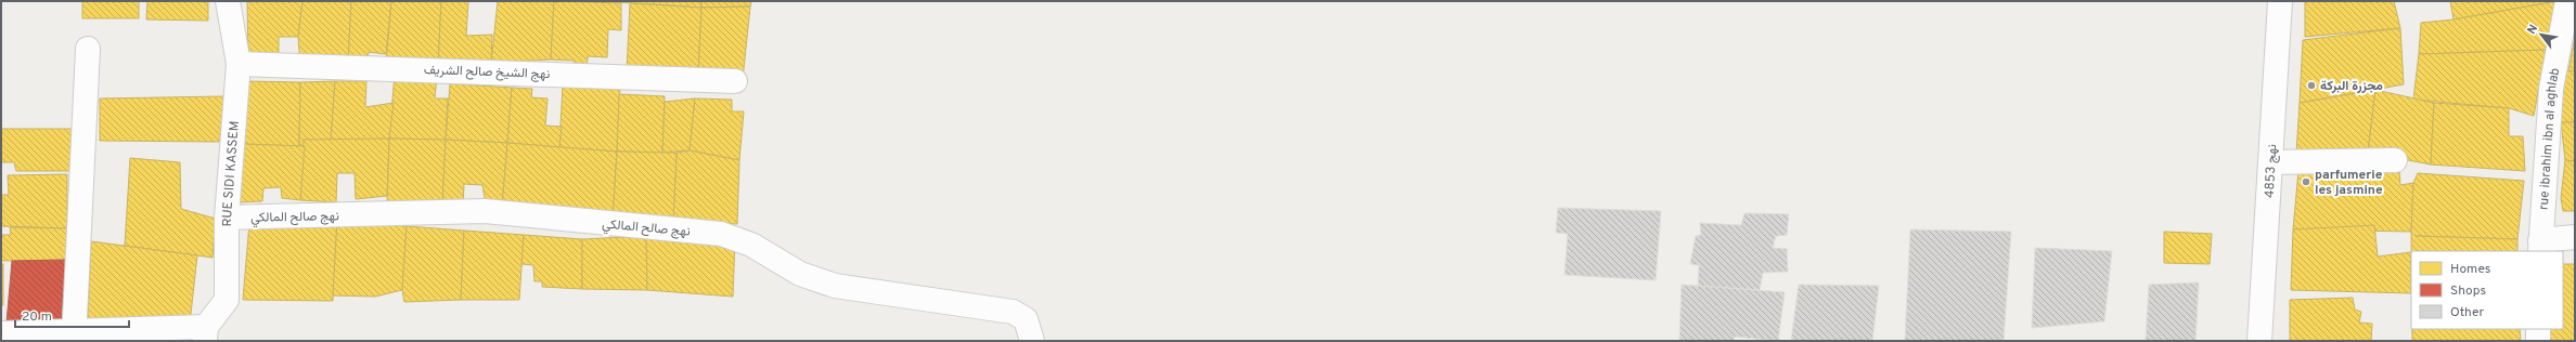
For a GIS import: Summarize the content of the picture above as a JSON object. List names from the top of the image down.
{
  "streets": {
    "street": [
      "نهج الشيخ صالح الشريف",
      "rue ibrahim ibn al aghlab",
      "نهج 4853",
      "RUE SIDI KASSEM",
      "نهج صالح المالكي"
    ]
  },
  "crossings": [
    ["نهج الشيخ صالح الشريف", "RUE SIDI KASSEM"],
    ["RUE SIDI KASSEM", "نهج صالح المالكي"]
  ],
  "places": ["مجزرة البركة", "parfumerie les jasmine"],
  "legend": ["Homes", "Shops", "Other"],
  "scale_bar": "20 m",
  "north": "top left"
}
